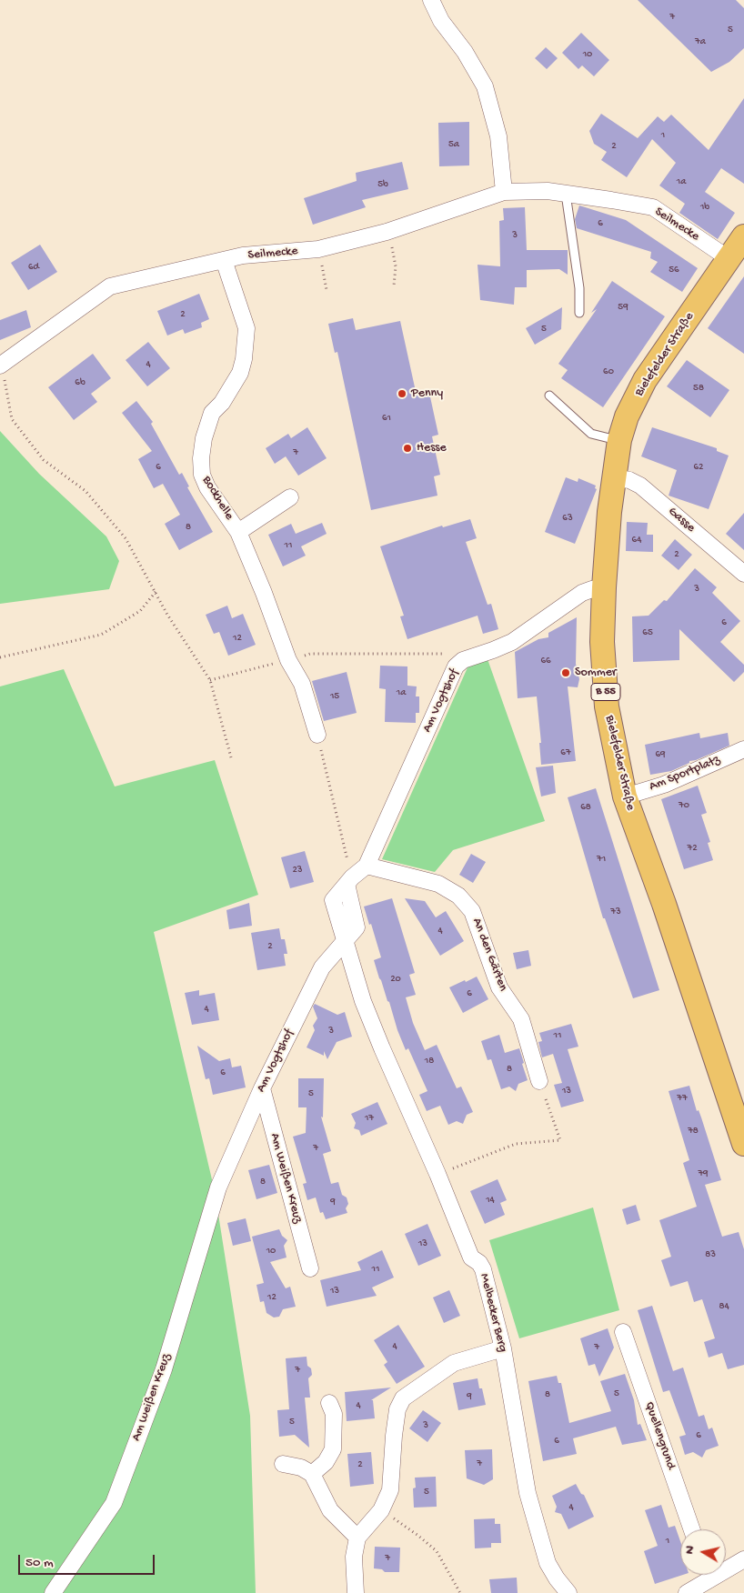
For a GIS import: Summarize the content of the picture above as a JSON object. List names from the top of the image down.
{
  "streets": {
    "main road": ["Bielefelder Straße", "B 55"],
    "street": [
      "Seilmecke",
      "Bockhelle",
      "Gasse",
      "Am Vogtshof",
      "Am Sportplatz",
      "An den Gärten",
      "Am Weißen Kreuz",
      "Melbecker Berg",
      "Am weißen Kreuz",
      "Quellengrund"
    ]
  },
  "crossings": [
    ["Seilmecke", "Bielefelder Straße"],
    ["Seilmecke", "Bockhelle"],
    ["Bielefelder Straße", "Gasse"],
    ["Bielefelder Straße", "Am Vogtshof"],
    ["Bielefelder Straße", "Am Sportplatz"],
    ["Am Vogtshof", "An den Gärten"],
    ["Am Vogtshof", "Am Weißen Kreuz"],
    ["Am Vogtshof", "Melbecker Berg"],
    ["Am Vogtshof", "Am weißen Kreuz"]
  ],
  "places": ["Penny", "Hesse", "Sommer"],
  "house_numbers": [
    "7",
    "5",
    "7a",
    "10",
    "1",
    "5a",
    "2",
    "1a",
    "5b",
    "1b",
    "6",
    "3",
    "6d",
    "56",
    "59",
    "2",
    "5",
    "4",
    "60",
    "6b",
    "58",
    "61",
    "7",
    "6",
    "62",
    "63",
    "8",
    "64",
    "11",
    "2",
    "3",
    "6",
    "65",
    "12",
    "66",
    "1a",
    "15",
    "67",
    "69",
    "70",
    "68",
    "72",
    "71",
    "23",
    "73",
    "4",
    "2",
    "20",
    "6",
    "4",
    "3",
    "11",
    "18",
    "8",
    "6",
    "13",
    "5",
    "77",
    "17",
    "78",
    "7",
    "79",
    "8",
    "14",
    "9",
    "13",
    "10",
    "83",
    "11",
    "13",
    "12",
    "84",
    "4",
    "7",
    "7",
    "5",
    "8",
    "9",
    "4",
    "5",
    "3",
    "6",
    "6",
    "7",
    "2",
    "5",
    "4",
    "1",
    "7"
  ],
  "scale_bar": "50 m",
  "north": "left"
}
